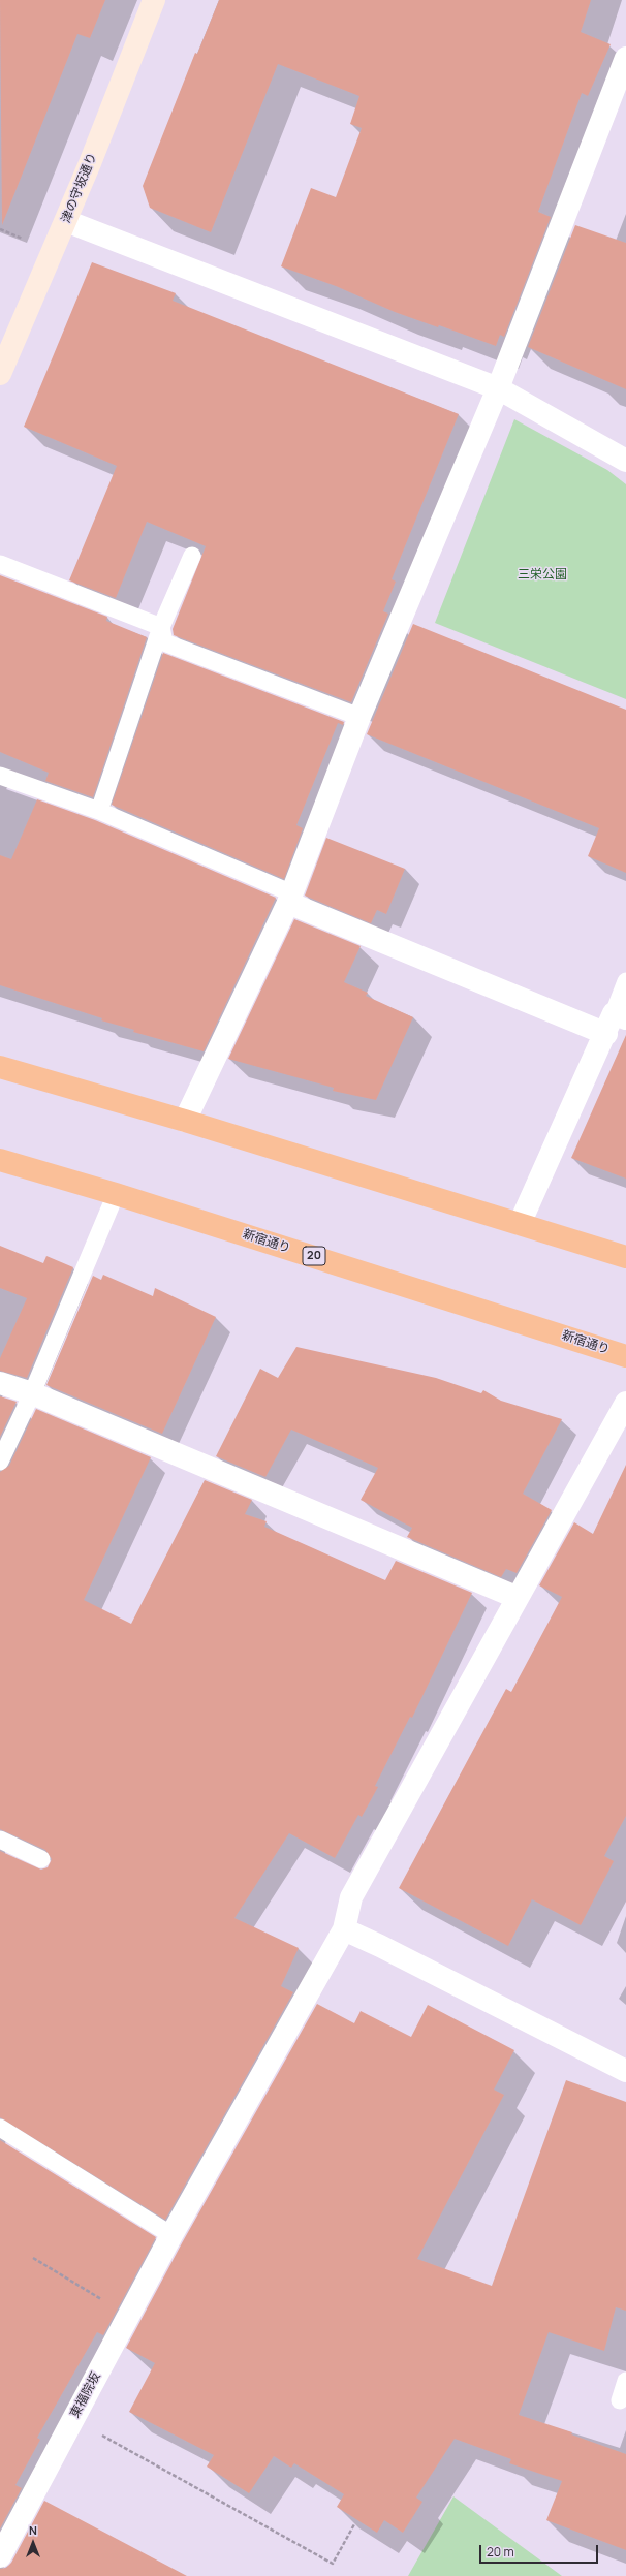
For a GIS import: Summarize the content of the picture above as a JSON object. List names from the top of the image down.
{
  "streets": {
    "highway": ["新宿通り", "20"],
    "street": ["津の守坂通り", "東福院坂"]
  },
  "parks": ["三栄公園"],
  "scale_bar": "20 m",
  "north": "top"
}
